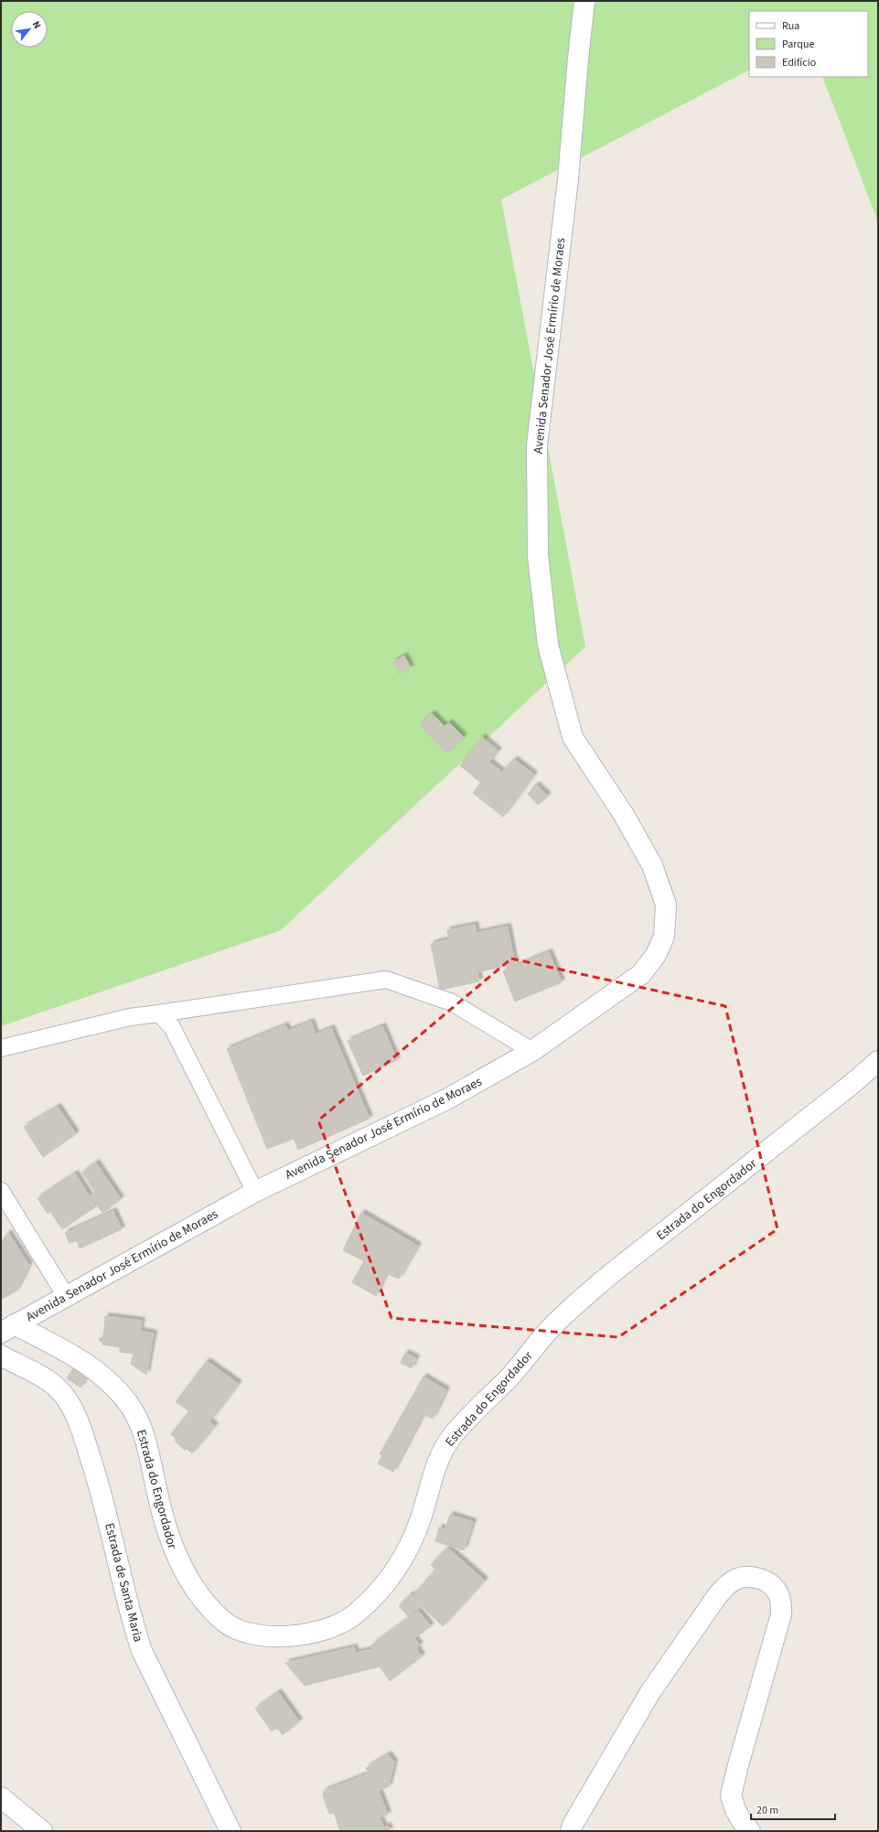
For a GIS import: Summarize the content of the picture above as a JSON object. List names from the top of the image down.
{
  "streets": {
    "street": ["Avenida Senador José Ermírio de Moraes", "Estrada do Engordador", "Estrada de Santa Maria"]
  },
  "crossings": [
    ["Avenida Senador José Ermírio de Moraes", "Estrada do Engordador"]
  ],
  "legend": ["Rua", "Parque", "Edifício"],
  "scale_bar": "20 m",
  "north": "top right"
}
